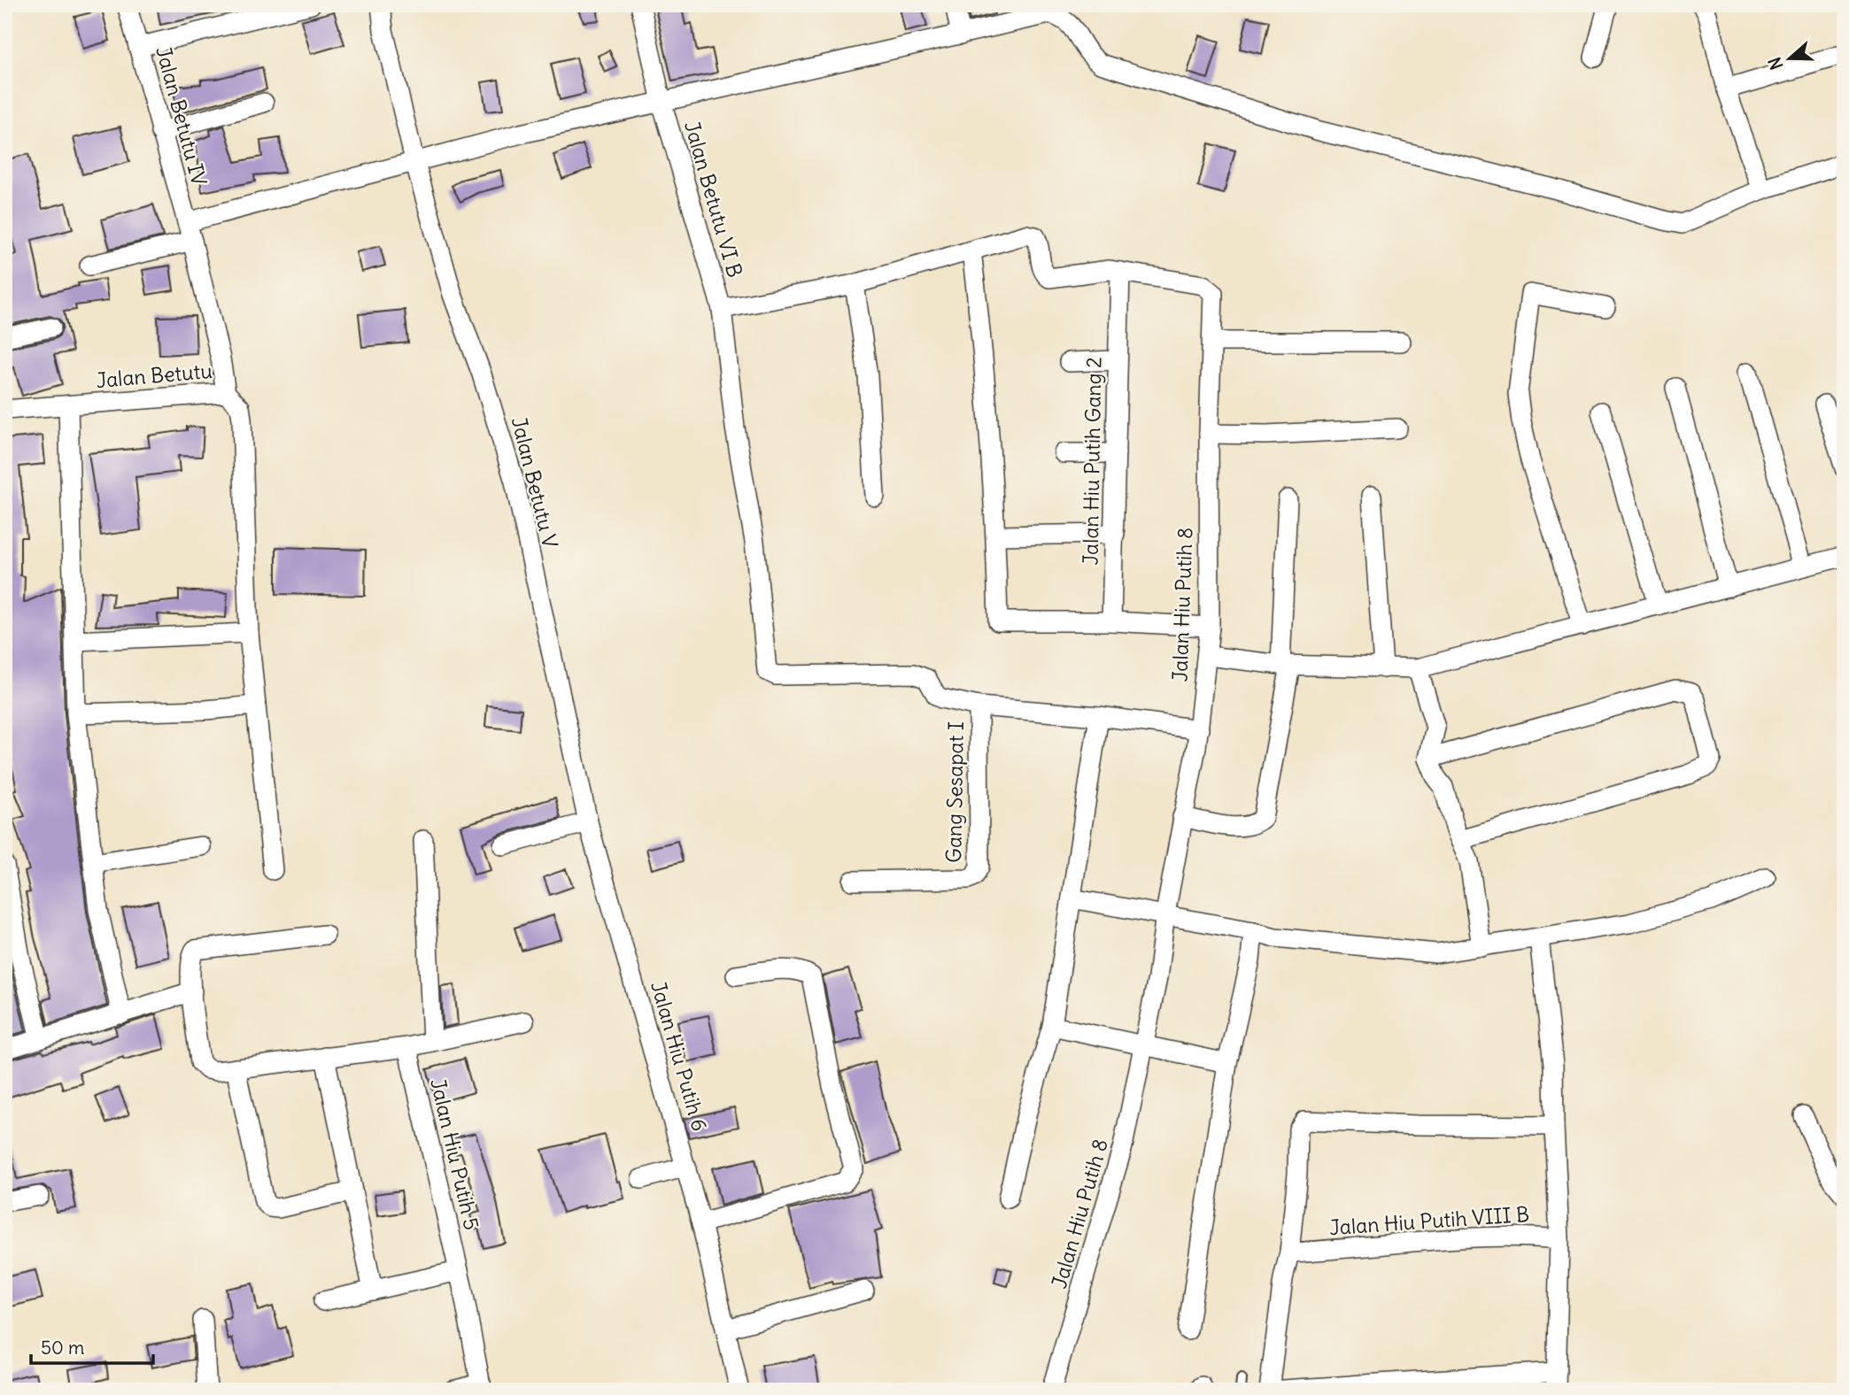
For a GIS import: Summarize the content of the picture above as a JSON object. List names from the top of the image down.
{
  "streets": {
    "street": [
      "Jalan Betutu IV",
      "Jalan Betutu VI B",
      "Jalan Betutu",
      "Jalan Hiu Putih Gang 2",
      "Jalan Betutu V",
      "Jalan Hiu Putih 8",
      "Gang Sesapat I",
      "Jalan Hiu Putih 6",
      "Jalan Hiu Putih 5",
      "Jalan Hiu Putih VIII B"
    ]
  },
  "crossings": [
    ["Jalan Betutu IV", "Jalan Betutu"],
    ["Jalan Betutu VI B", "Gang Sesapat I"],
    ["Jalan Hiu Putih Gang 2", "Jalan Hiu Putih 8"],
    ["Jalan Betutu V", "Jalan Hiu Putih 6"]
  ],
  "scale_bar": "50 m",
  "north": "left"
}
